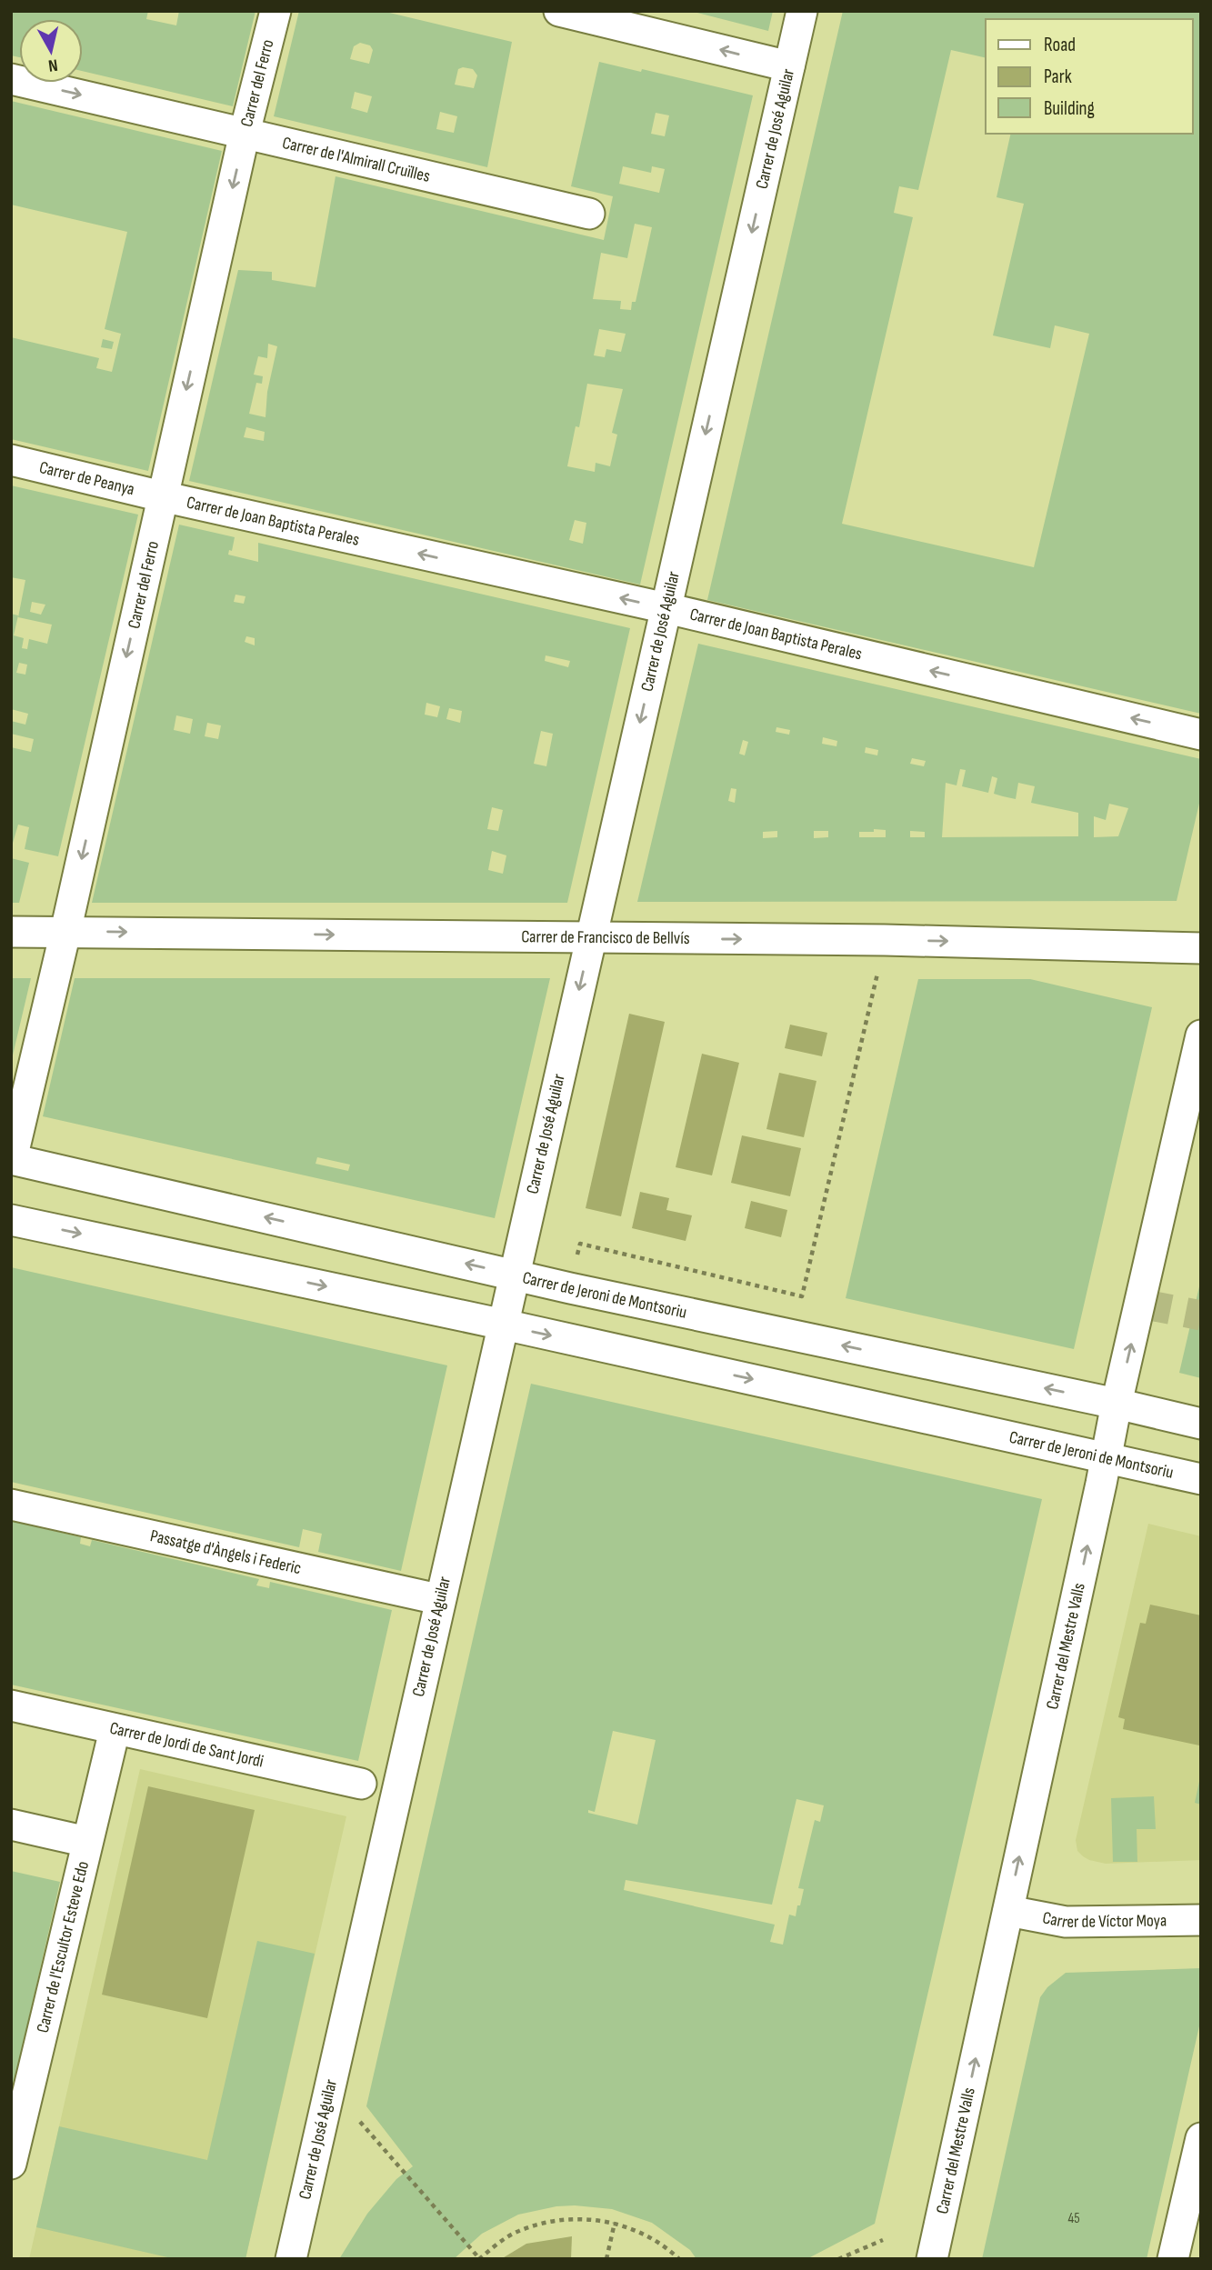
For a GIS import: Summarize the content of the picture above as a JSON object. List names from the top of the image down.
{
  "streets": {
    "street": [
      "Carrer del Ferro",
      "Carrer de José Aguilar",
      "Carrer de l'Almirall Cruïlles",
      "Carrer de Peanya",
      "Carrer de Joan Baptista Perales",
      "Carrer de Francisco de Bellvís",
      "Carrer de Jeroni de Montsoriu",
      "Passatge d'Àngels i Federic",
      "Carrer del Mestre Valls",
      "Carrer de Jordi de Sant Jordi",
      "Carrer de Víctor Moya",
      "Carrer de l'Escultor Esteve Edo"
    ]
  },
  "crossings": [
    ["Carrer del Ferro", "Carrer de l'Almirall Cruïlles"],
    ["Carrer del Ferro", "Carrer de Peanya"],
    ["Carrer del Ferro", "Carrer de Joan Baptista Perales"],
    ["Carrer del Ferro", "Carrer de Francisco de Bellvís"],
    ["Carrer del Ferro", "Carrer de Jeroni de Montsoriu"],
    ["Carrer de José Aguilar", "Carrer de Joan Baptista Perales"],
    ["Carrer de José Aguilar", "Carrer de Francisco de Bellvís"],
    ["Carrer de José Aguilar", "Carrer de Jeroni de Montsoriu"],
    ["Carrer de José Aguilar", "Passatge d'Àngels i Federic"],
    ["Carrer de Peanya", "Carrer de Joan Baptista Perales"],
    ["Carrer de Jeroni de Montsoriu", "Carrer del Mestre Valls"],
    ["Carrer del Mestre Valls", "Carrer de Víctor Moya"],
    ["Carrer de Jordi de Sant Jordi", "Carrer de l'Escultor Esteve Edo"]
  ],
  "one_way": [
    "Carrer del Ferro",
    "Carrer de José Aguilar",
    "Carrer de l'Almirall Cruïlles",
    "Carrer de Joan Baptista Perales",
    "Carrer de Francisco de Bellvís",
    "Carrer del Mestre Valls"
  ],
  "house_numbers": ["45"],
  "legend": ["Road", "Park", "Building"],
  "north": "bottom"
}
